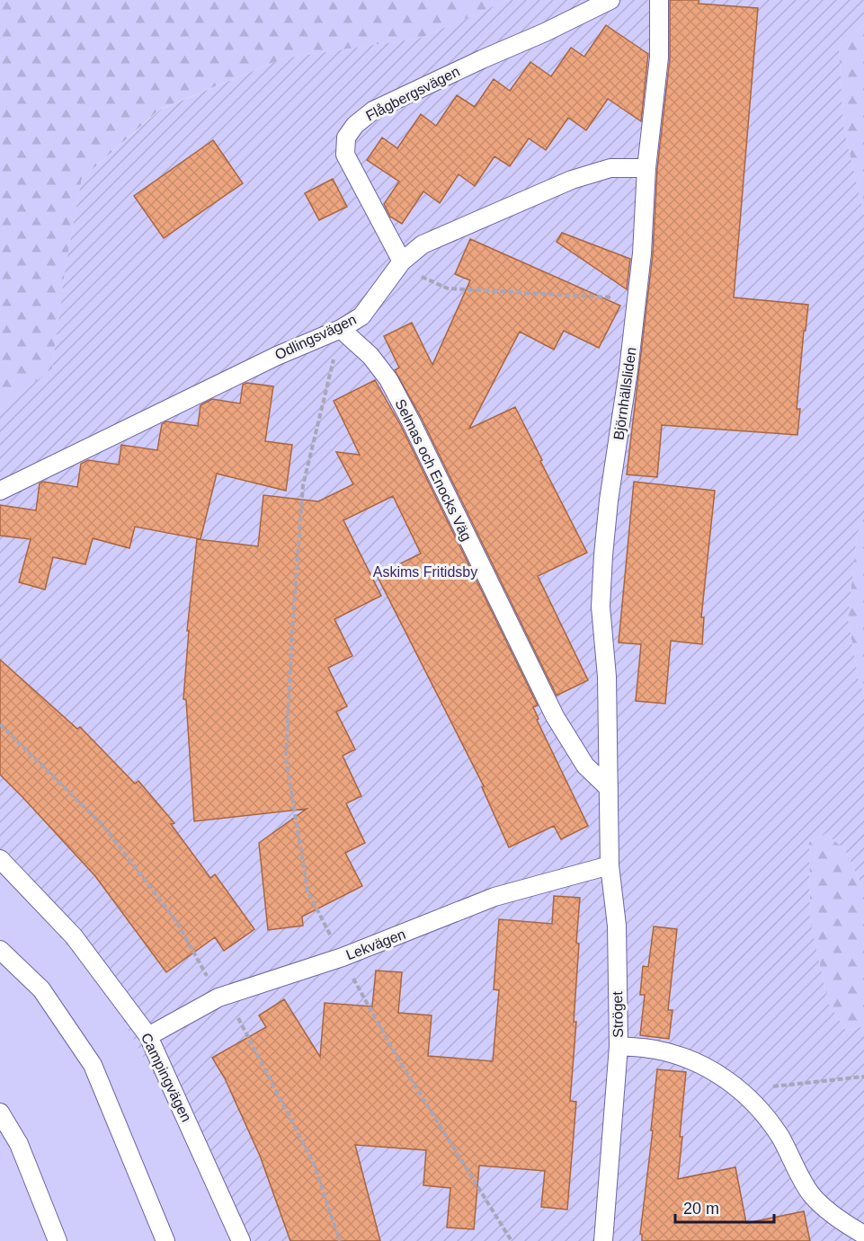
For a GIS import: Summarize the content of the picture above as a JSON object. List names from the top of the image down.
{
  "streets": {
    "lane": [
      "Flågbergsvägen",
      "Odlingsvägen",
      "Björnhällsliden",
      "Selmas och Enocks Väg",
      "Lekvägen",
      "Ströget",
      "Campingvägen"
    ]
  },
  "crossings": [
    ["Flågbergsvägen", "Odlingsvägen"],
    ["Odlingsvägen", "Björnhällsliden"],
    ["Odlingsvägen", "Selmas och Enocks Väg"],
    ["Björnhällsliden", "Selmas och Enocks Väg"],
    ["Björnhällsliden", "Ströget"],
    ["Selmas och Enocks Väg", "Ströget"],
    ["Lekvägen", "Ströget"],
    ["Lekvägen", "Campingvägen"]
  ],
  "parks": ["Askims Fritidsby"],
  "scale_bar": "20 m"
}
